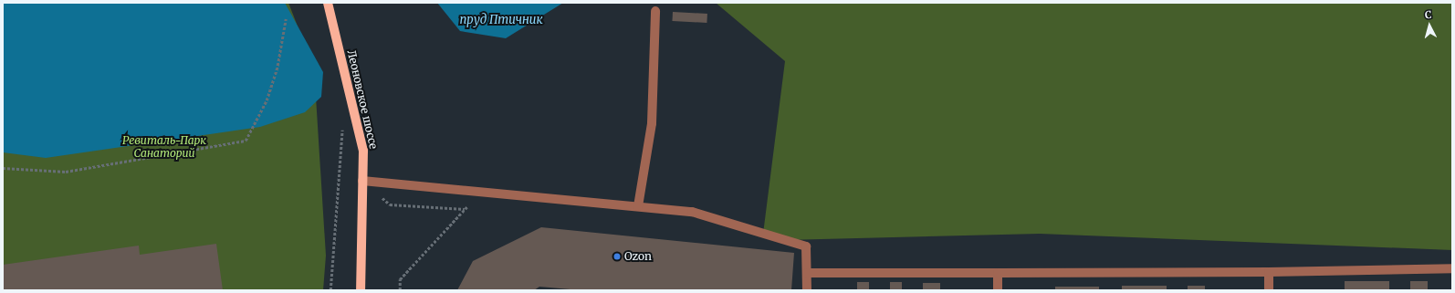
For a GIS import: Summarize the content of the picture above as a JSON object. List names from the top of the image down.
{
  "streets": {
    "main road": ["Леоновское шоссе"]
  },
  "water": ["пруд Птичник"],
  "parks": ["Ревиталь-Парк Санаторий"],
  "places": ["Ozon"],
  "north": "top"
}
